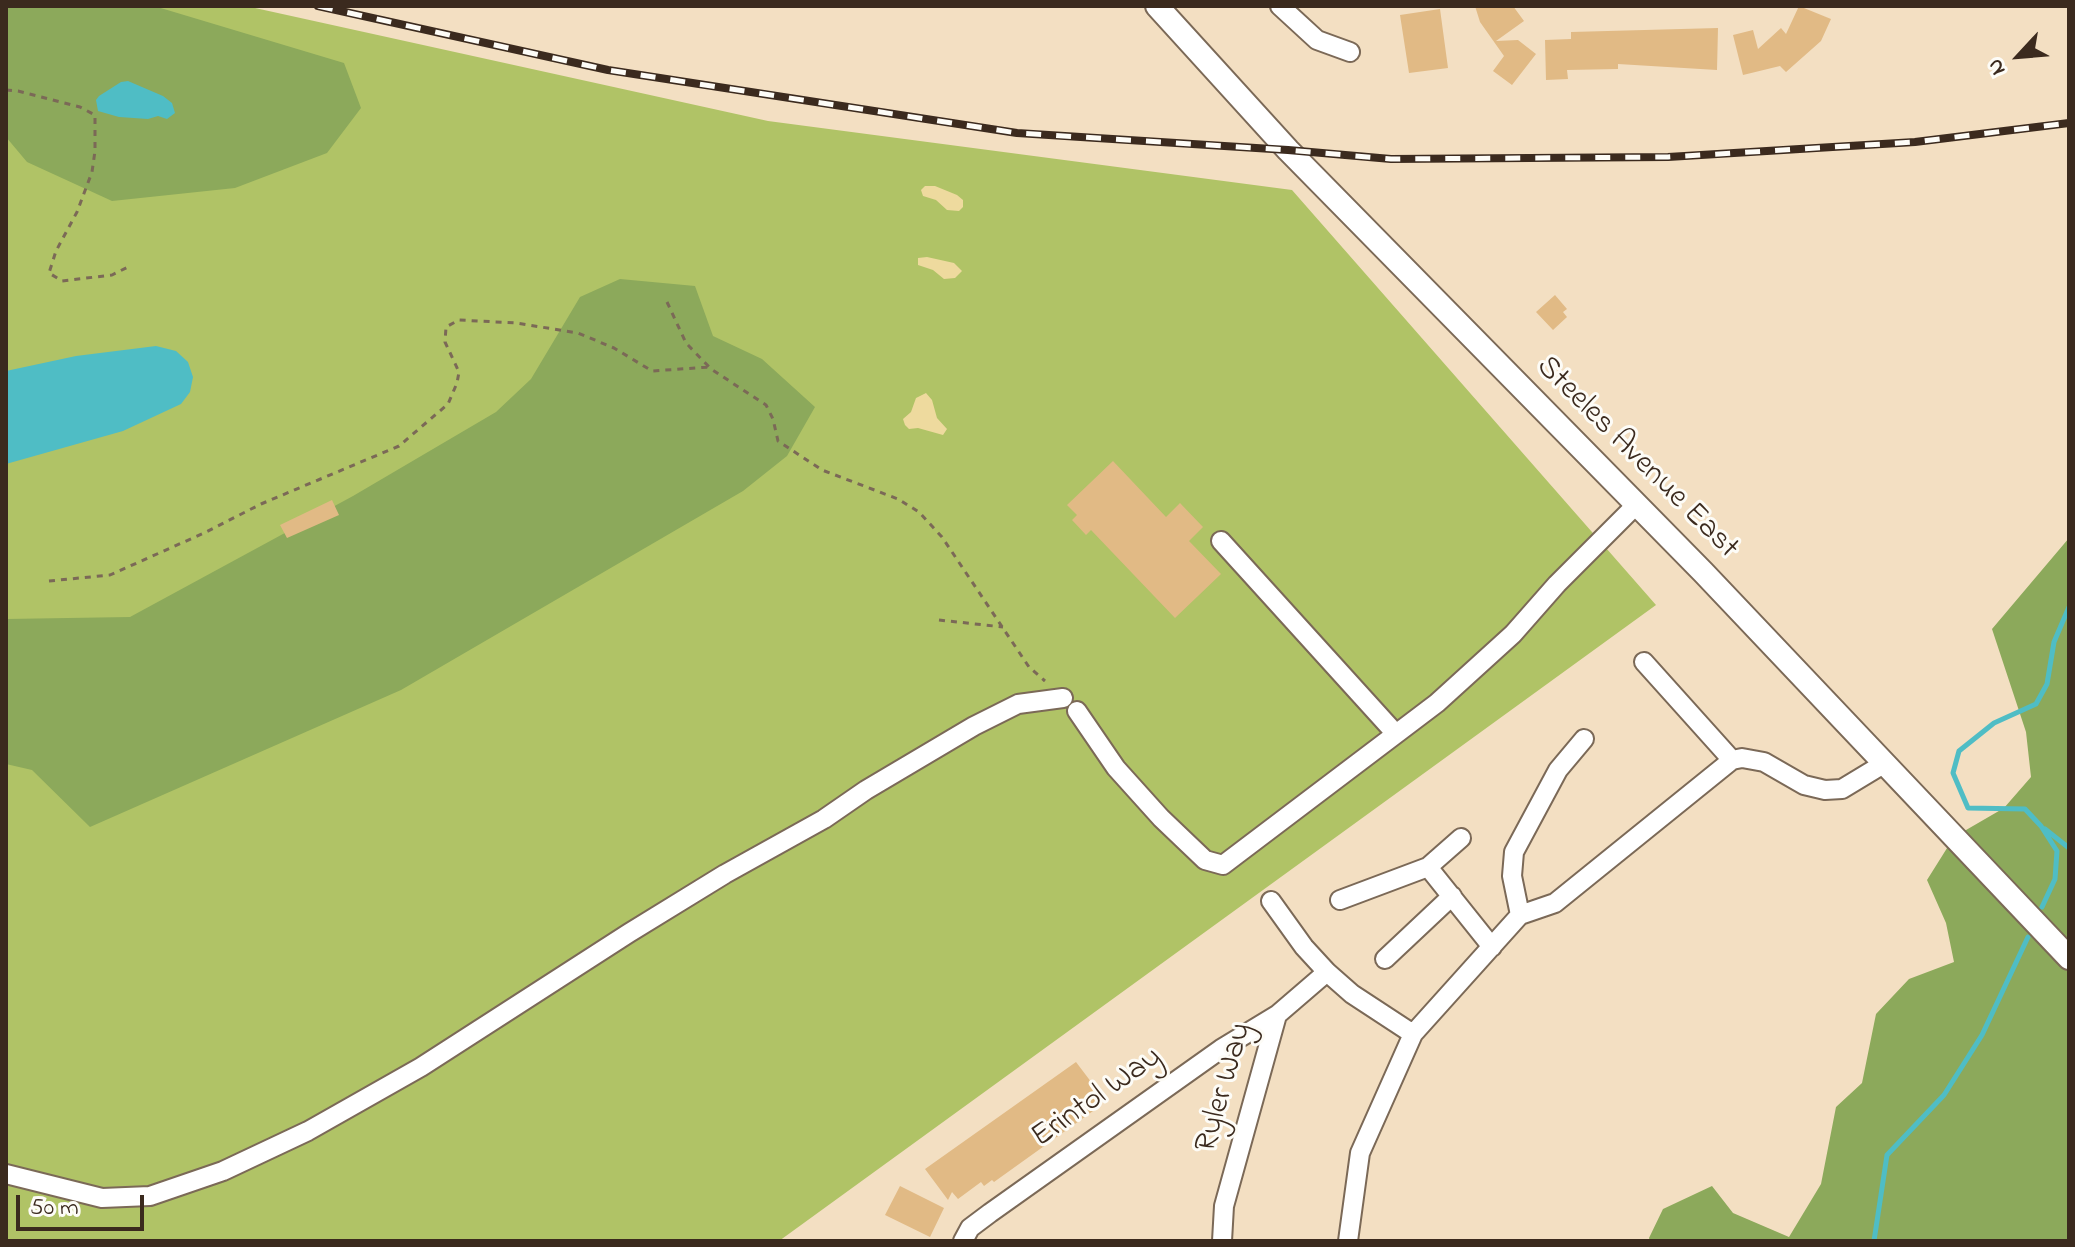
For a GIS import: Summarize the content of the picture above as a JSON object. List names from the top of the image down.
{
  "streets": {
    "main road": ["Steeles Avenue East"],
    "street": ["Ryler Way", "Erintol Way"]
  },
  "crossings": [
    ["Ryler Way", "Erintol Way"]
  ],
  "scale_bar": "50 m",
  "north": "bottom left"
}
